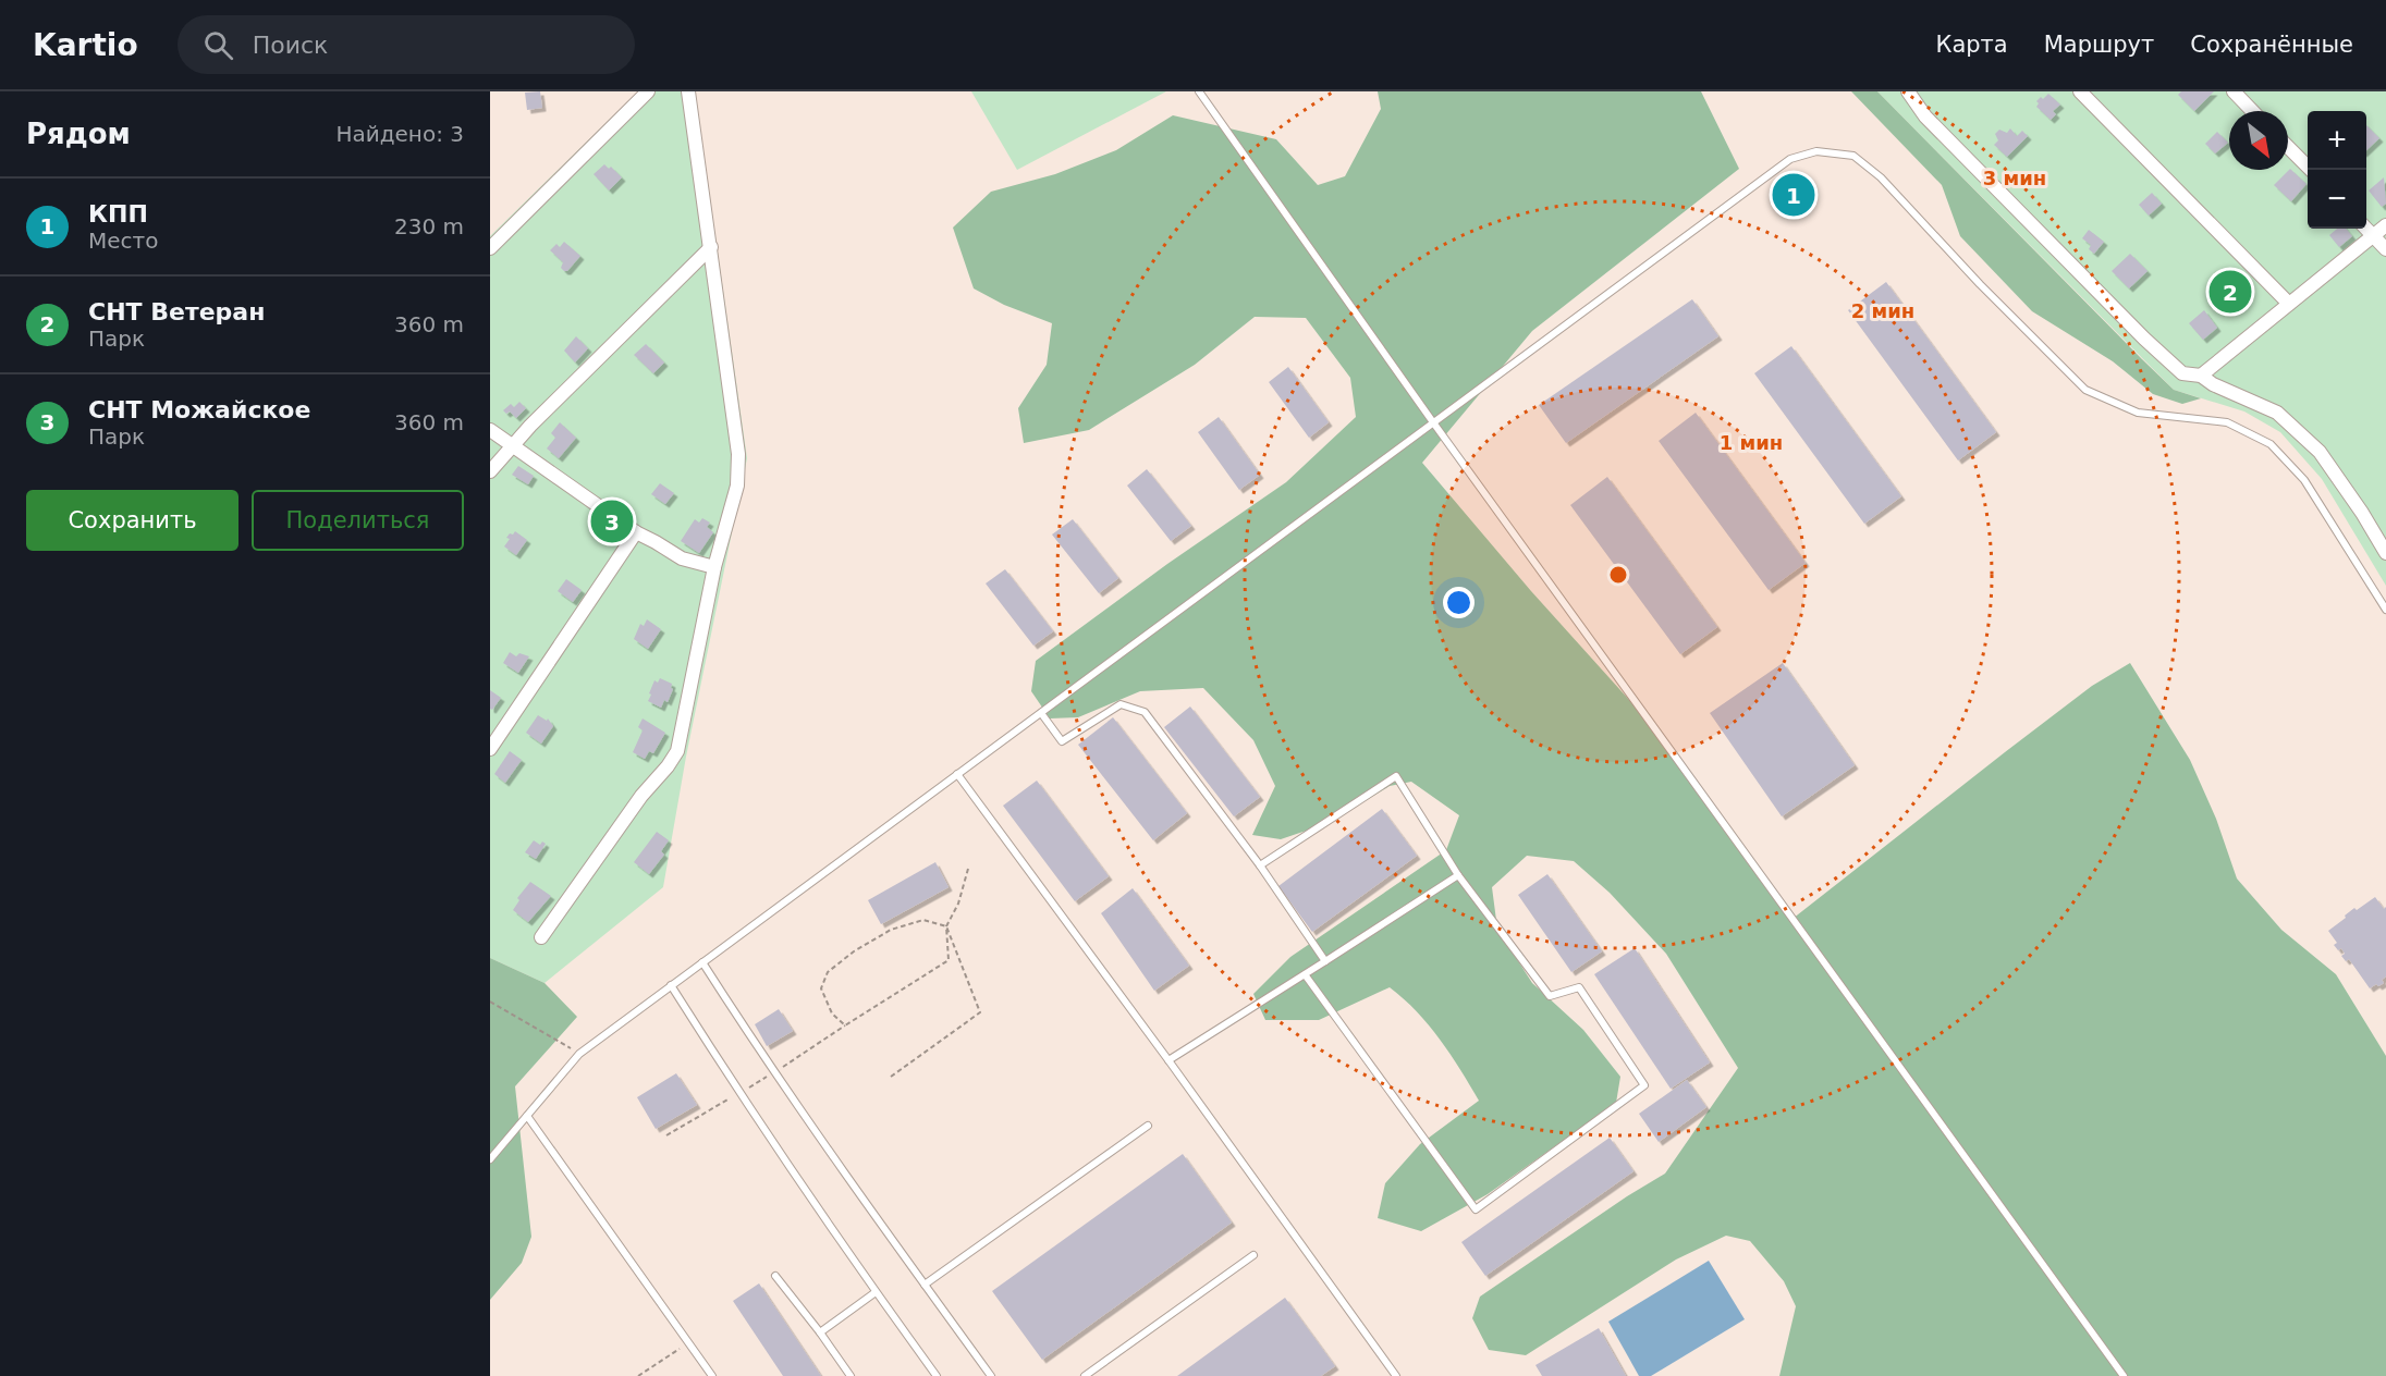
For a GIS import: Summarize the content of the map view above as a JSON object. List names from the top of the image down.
{
  "north": "bottom right",
  "page": {
    "header": "Kartio",
    "search": "Поиск",
    "nav": ["Карта", "Маршрут", "Сохранённые"],
    "heading": ["Рядом", "Найдено: 3"],
    "map_buttons": ["+", "−"],
    "pins": ["1", "2", "3"],
    "list": [
      {
        "mark": "1",
        "name": "КПП",
        "note": "Место",
        "value": "230 m"
      },
      {
        "mark": "2",
        "name": "СНТ Ветеран",
        "note": "Парк",
        "value": "360 m"
      },
      {
        "mark": "3",
        "name": "СНТ Можайское",
        "note": "Парк",
        "value": "360 m"
      }
    ],
    "buttons": ["Сохранить", "Поделиться"]
  },
  "rings": ["3 мин", "2 мин", "1 мин"]
}
